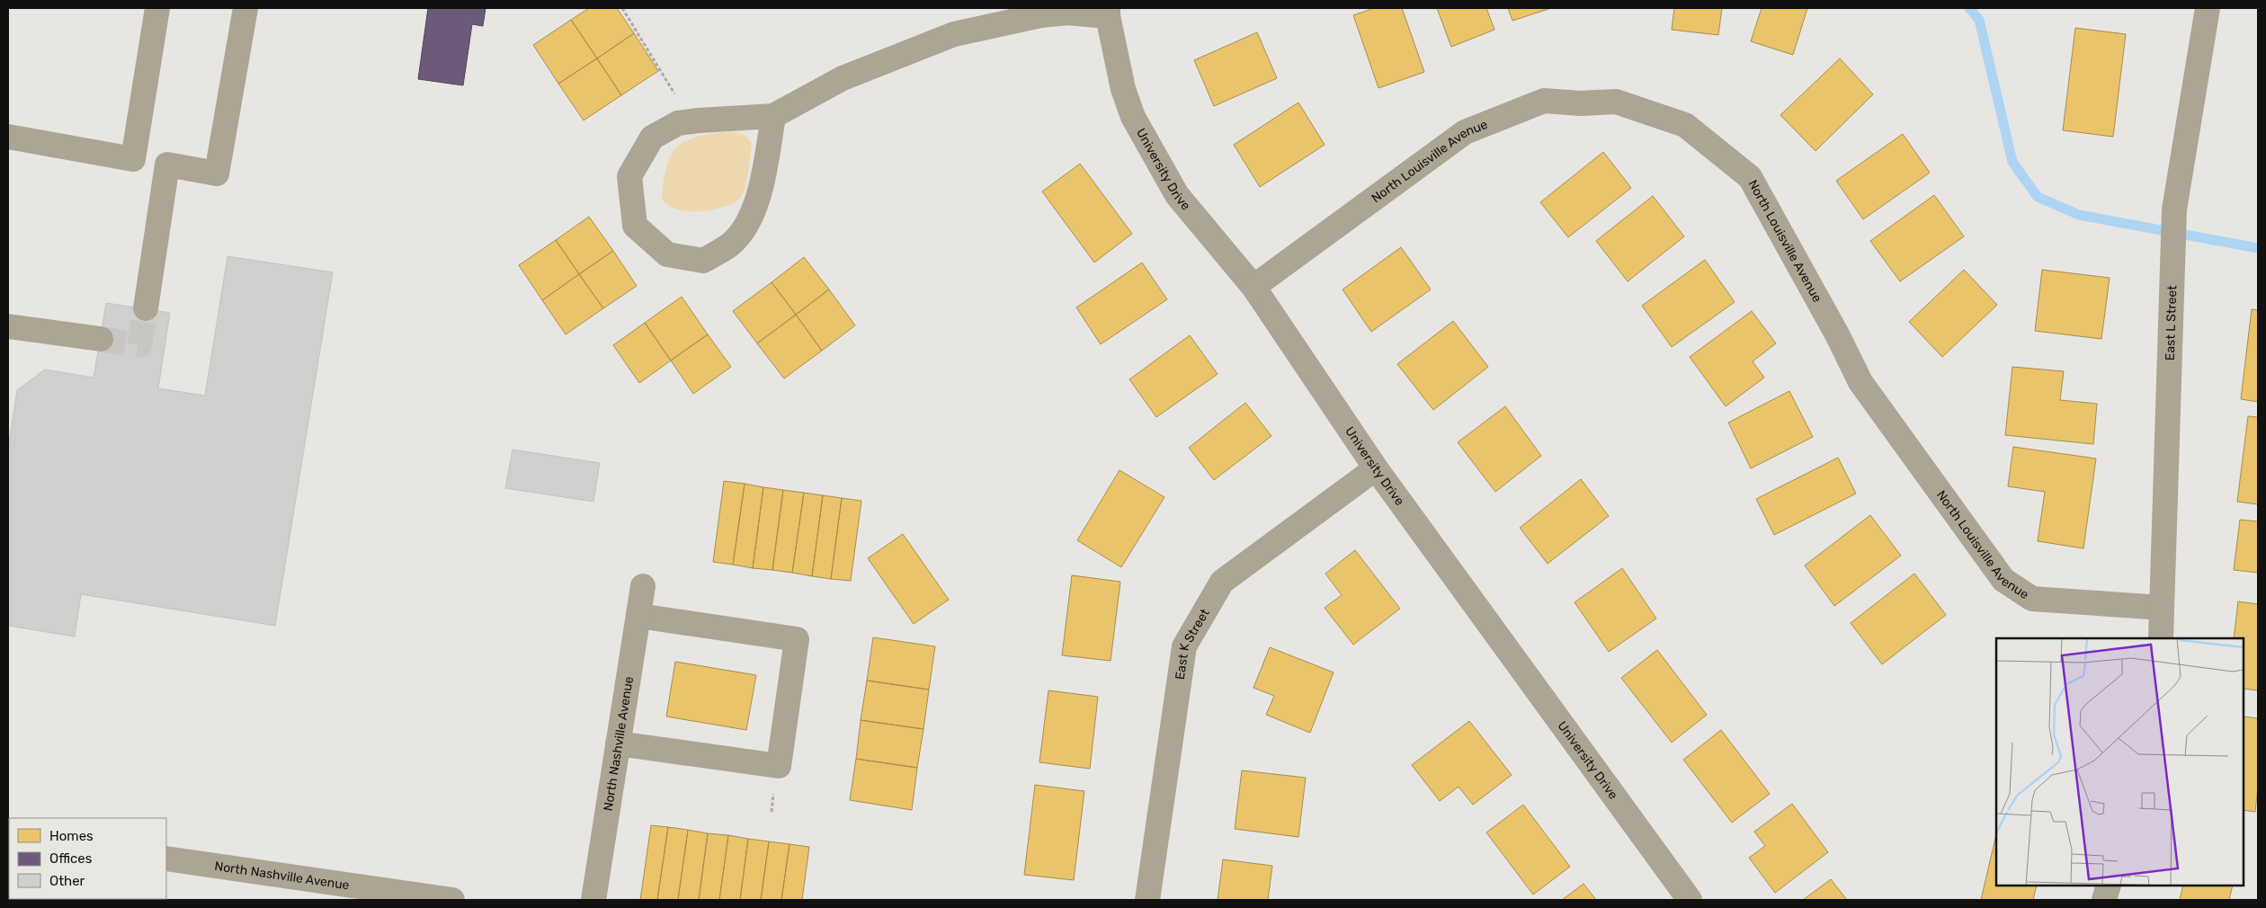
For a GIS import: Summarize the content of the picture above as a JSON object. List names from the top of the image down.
{
  "streets": {
    "street": [
      "North Louisville Avenue",
      "University Drive",
      "East L Street",
      "East K Street",
      "North Nashville Avenue"
    ]
  },
  "crossings": [
    ["North Louisville Avenue", "University Drive"],
    ["North Louisville Avenue", "East L Street"],
    ["University Drive", "East K Street"]
  ],
  "legend": ["Homes", "Offices", "Other"]
}
